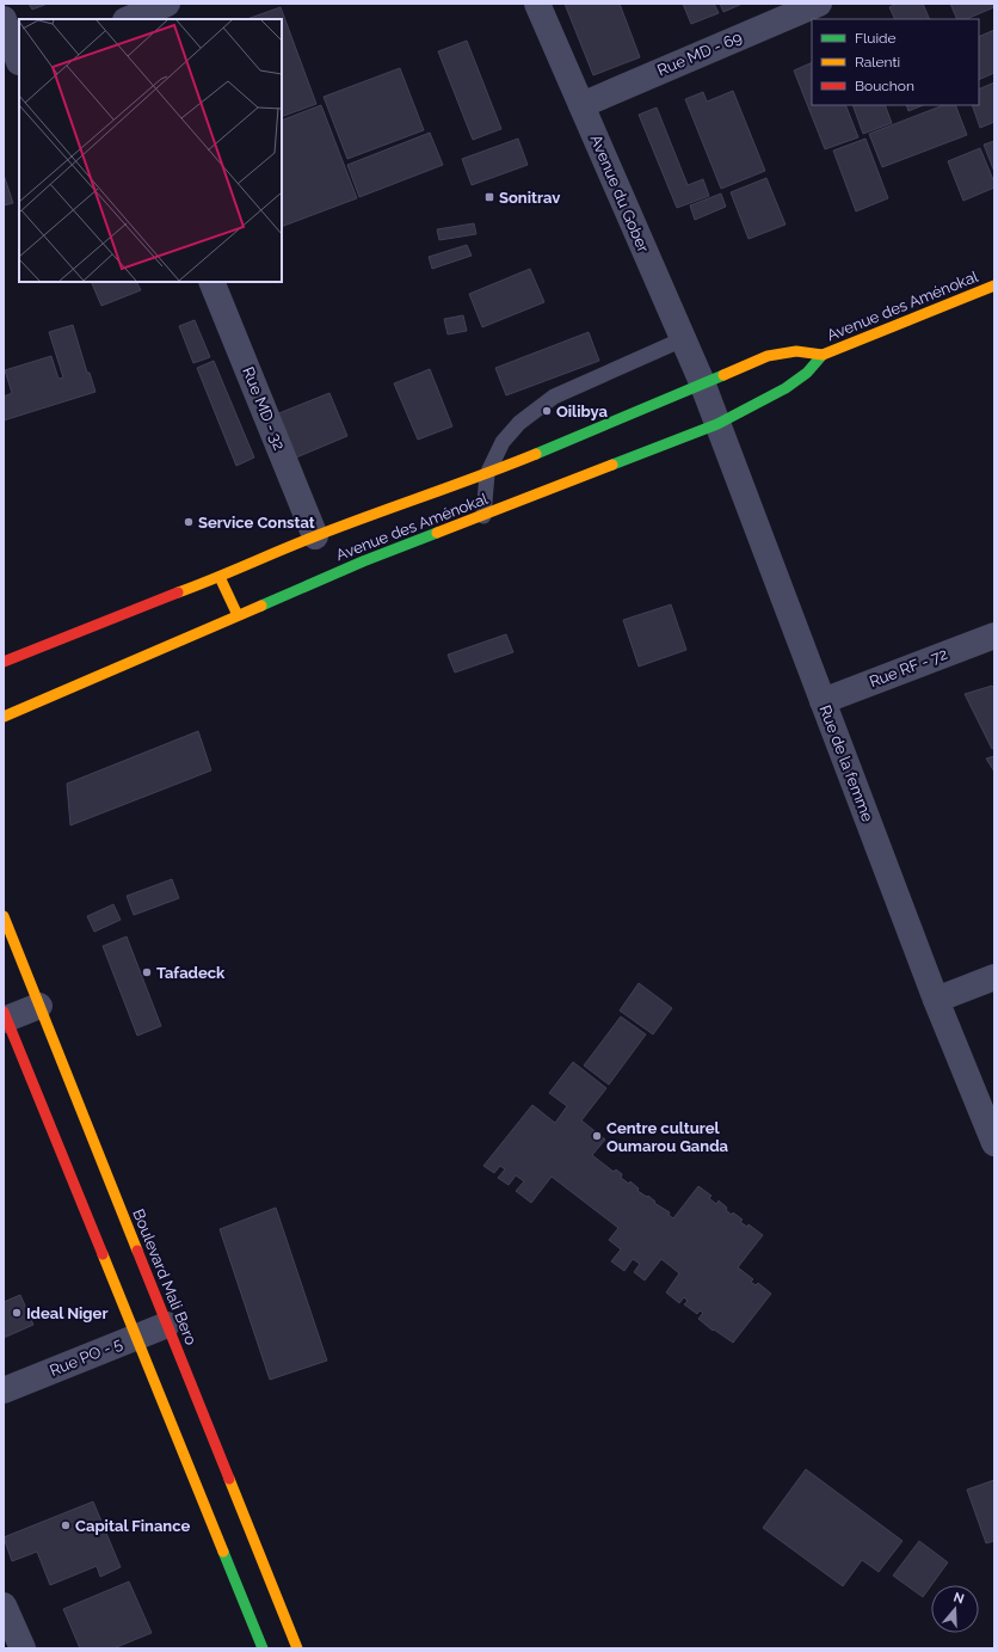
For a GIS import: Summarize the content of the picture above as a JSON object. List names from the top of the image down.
{
  "streets": {
    "main road": ["Avenue des Aménokal", "Boulevard Mali Bero"],
    "street": [
      "Rue MD - 69",
      "Avenue du Gober",
      "Rue MD - 32",
      "Rue RF - 72",
      "Rue de la femme",
      "Rue PO - 5"
    ]
  },
  "crossings": [
    ["Rue MD - 69", "Avenue du Gober"],
    ["Avenue du Gober", "Avenue des Aménokal"],
    ["Avenue du Gober", "Rue de la femme"],
    ["Avenue des Aménokal", "Rue MD - 32"],
    ["Avenue des Aménokal", "Rue de la femme"],
    ["Rue RF - 72", "Rue de la femme"],
    ["Boulevard Mali Bero", "Rue PO - 5"]
  ],
  "places": {
    "transit": ["Sonitrav"],
    "other": [
      "Oilibya",
      "Service Constat",
      "Tafadeck",
      "Centre culturel Oumarou Ganda",
      "Ideal Niger",
      "Capital Finance"
    ]
  },
  "legend": ["Fluide", "Ralenti", "Bouchon"],
  "north": "top"
}
